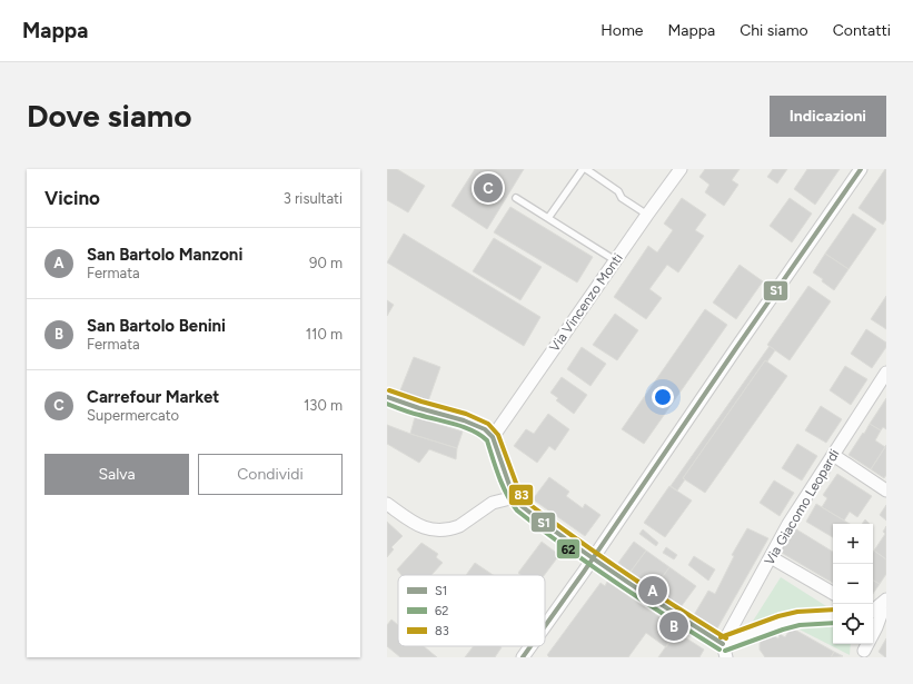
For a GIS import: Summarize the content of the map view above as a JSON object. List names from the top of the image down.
{
  "streets": {
    "street": ["Via Vincenzo Monti", "Via Giacomo Leopardi"]
  },
  "lines": ["transit line S1", "transit line 83", "transit line 62"],
  "legend": ["S1", "62", "83"],
  "page": {
    "header": "Mappa",
    "nav": [
      "Home",
      "Mappa",
      "Chi siamo",
      "Contatti"
    ],
    "buttons": [
      "Indicazioni",
      ["Salva", "Condividi"]
    ],
    "title": "Dove siamo",
    "heading": ["Vicino", "3 risultati"],
    "pins": ["C", "A", "B"],
    "list": [
      {
        "mark": "A",
        "name": "San Bartolo Manzoni",
        "note": "Fermata",
        "value": "90 m"
      },
      {
        "mark": "B",
        "name": "San Bartolo Benini",
        "note": "Fermata",
        "value": "110 m"
      },
      {
        "mark": "C",
        "name": "Carrefour Market",
        "note": "Supermercato",
        "value": "130 m"
      }
    ],
    "map_buttons": ["+", "−"]
  }
}
